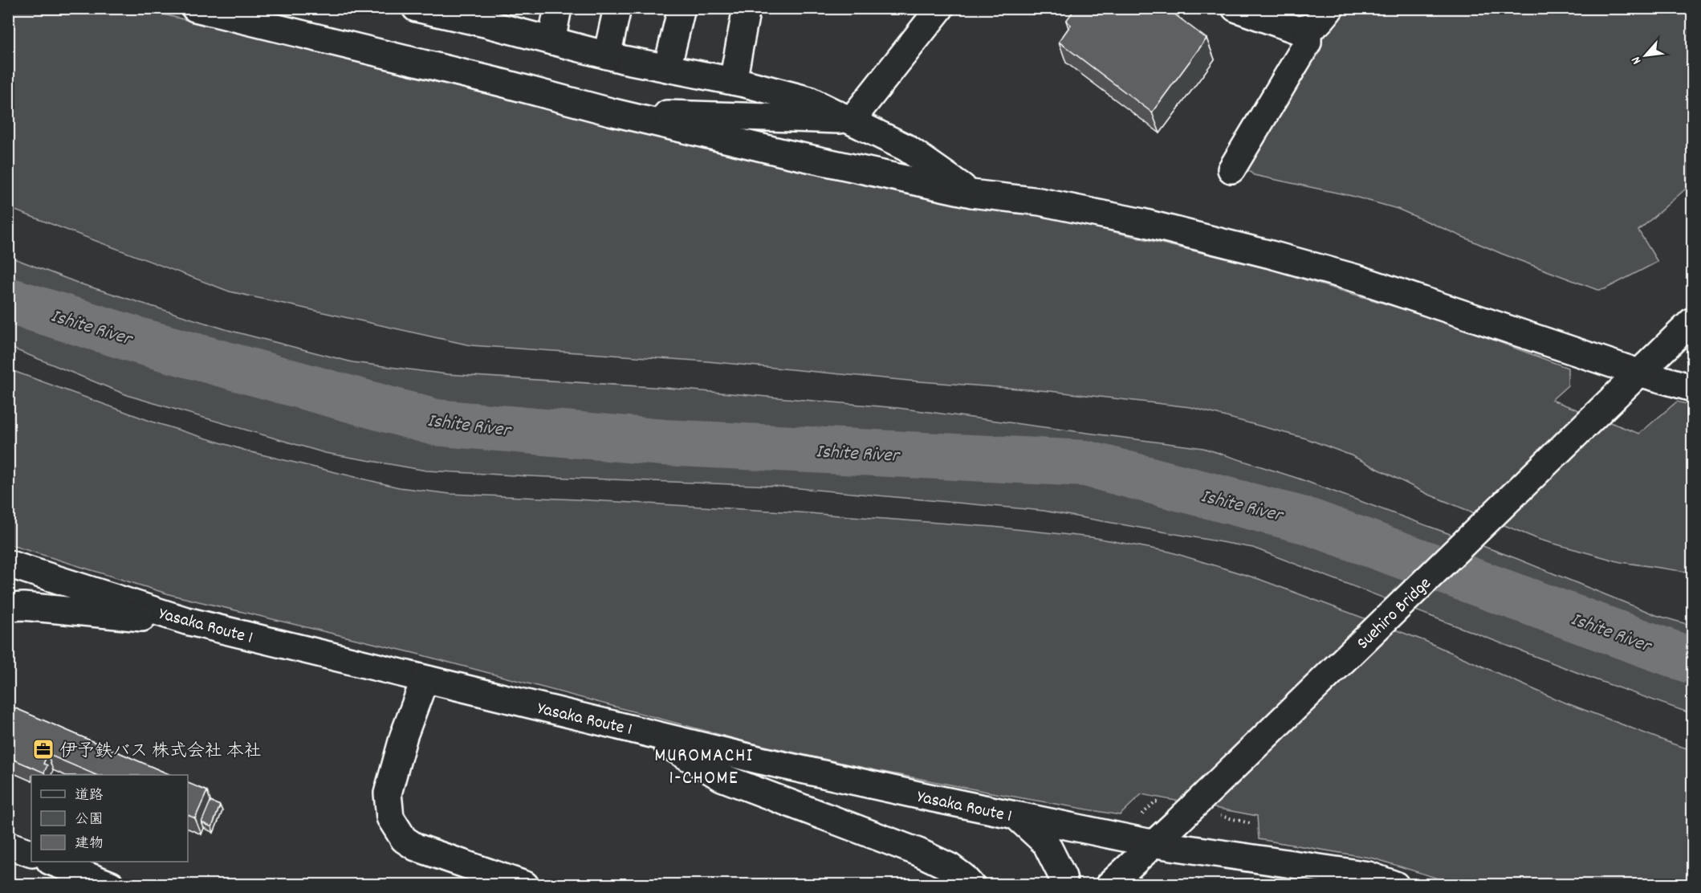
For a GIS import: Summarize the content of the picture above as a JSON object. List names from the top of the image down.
{
  "streets": {
    "street": ["Suehiro Bridge", "Yasaka Route 1"]
  },
  "crossings": [
    ["Suehiro Bridge", "Yasaka Route 1"]
  ],
  "districts": ["MUROMACHI 1-CHOME"],
  "water": ["Ishite River"],
  "places": {
    "office": ["伊予鉄バス 株式会社 本社"]
  },
  "legend": ["道路", "公園", "建物"],
  "north": "bottom left"
}
